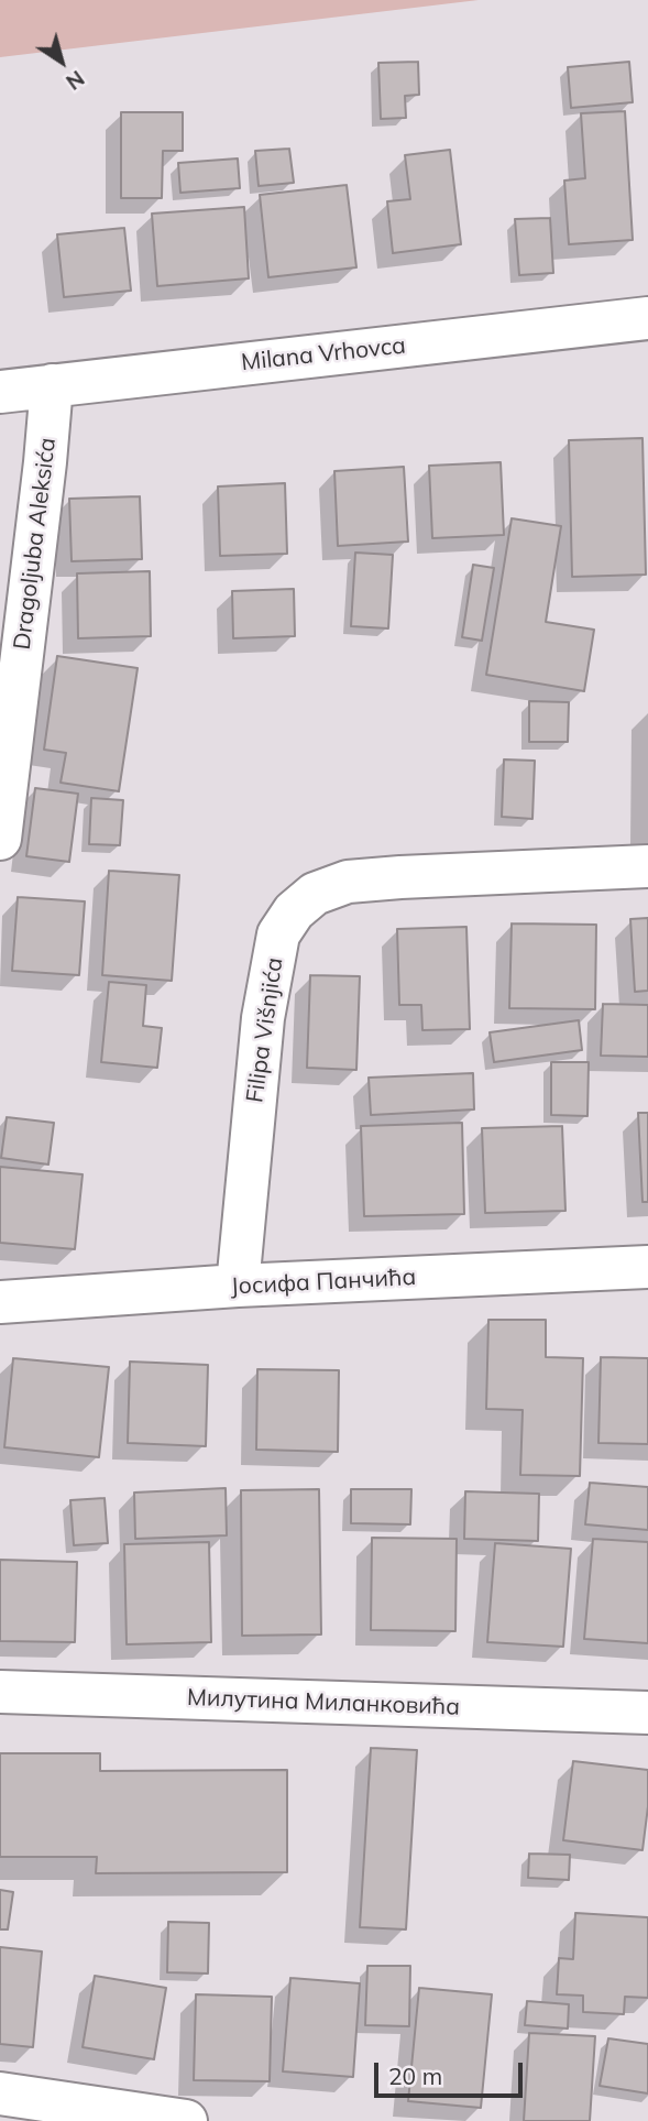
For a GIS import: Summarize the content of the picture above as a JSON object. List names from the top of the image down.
{
  "streets": {
    "street": [
      "Milana Vrhovca",
      "Dragoljuba Aleksića",
      "Filipa Višnjića",
      "Јосифа Панчића",
      "Милутина Миланковића"
    ]
  },
  "crossings": [
    ["Milana Vrhovca", "Dragoljuba Aleksića"],
    ["Filipa Višnjića", "Јосифа Панчића"]
  ],
  "scale_bar": "20 m",
  "north": "bottom right"
}
